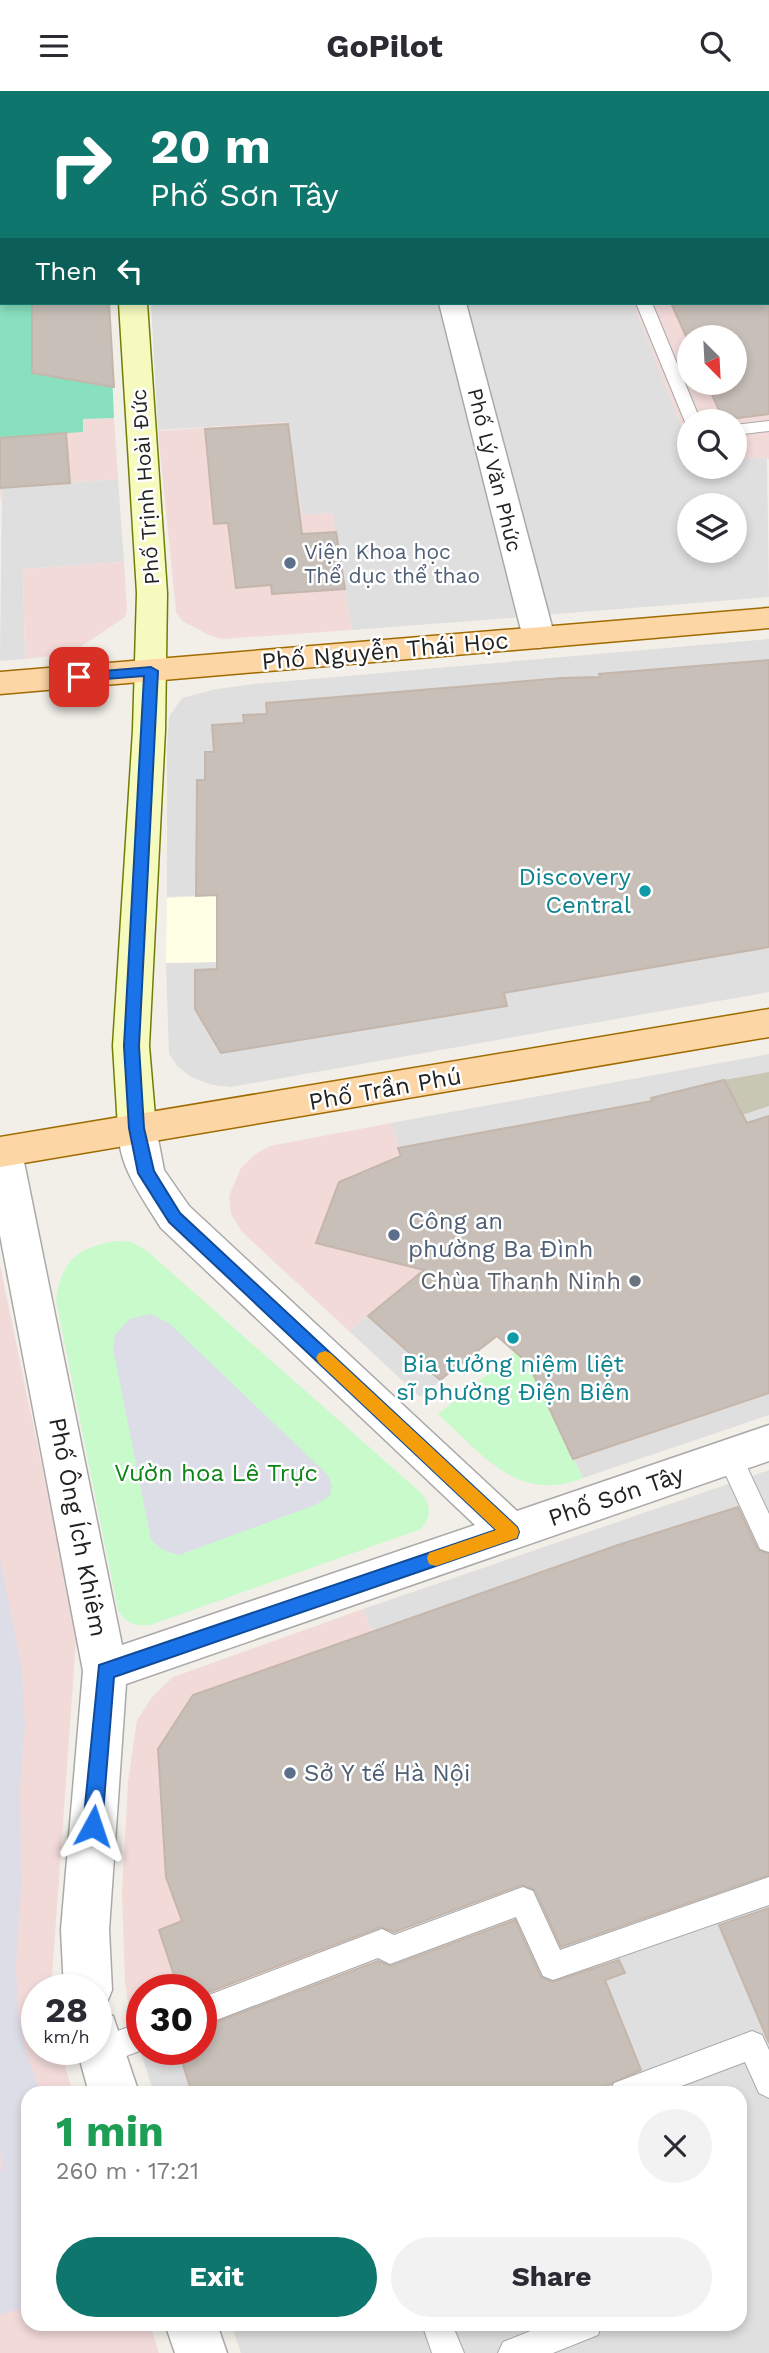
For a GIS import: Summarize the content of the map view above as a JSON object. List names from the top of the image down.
{
  "streets": {
    "main road": ["Phố Nguyễn Thái Học", "Phố Trần Phú"],
    "street": [
      "Phố Lý Văn Phức",
      "Phố Trịnh Hoài Đức",
      "Phố Sơn Tây",
      "Phố Ông Ích Khiêm"
    ]
  },
  "crossings": [
    ["Phố Lý Văn Phức", "Phố Nguyễn Thái Học"],
    ["Phố Trịnh Hoài Đức", "Phố Nguyễn Thái Học"],
    ["Phố Trịnh Hoài Đức", "Phố Trần Phú"],
    ["Phố Trần Phú", "Phố Ông Ích Khiêm"],
    ["Phố Sơn Tây", "Phố Ông Ích Khiêm"]
  ],
  "parks": ["Vườn hoa Lê Trực"],
  "places": [
    "Viện Khoa học Thể dục thể thao",
    "Discovery Central",
    "Công an phường Ba Đình",
    "Chùa Thanh Ninh",
    "Bia tưởng niệm liệt sĩ phường Điện Biên",
    "Sở Y tế Hà Nội"
  ],
  "north": "bottom right",
  "page": {
    "header": "GoPilot",
    "turn": ["20 m", "Phố Sơn Tây"],
    "then": "Then",
    "speed": "28 km/h",
    "limit": "30",
    "heading": ["1 min", "260 m · 17:21"],
    "buttons": ["Exit", "Share"]
  }
}
